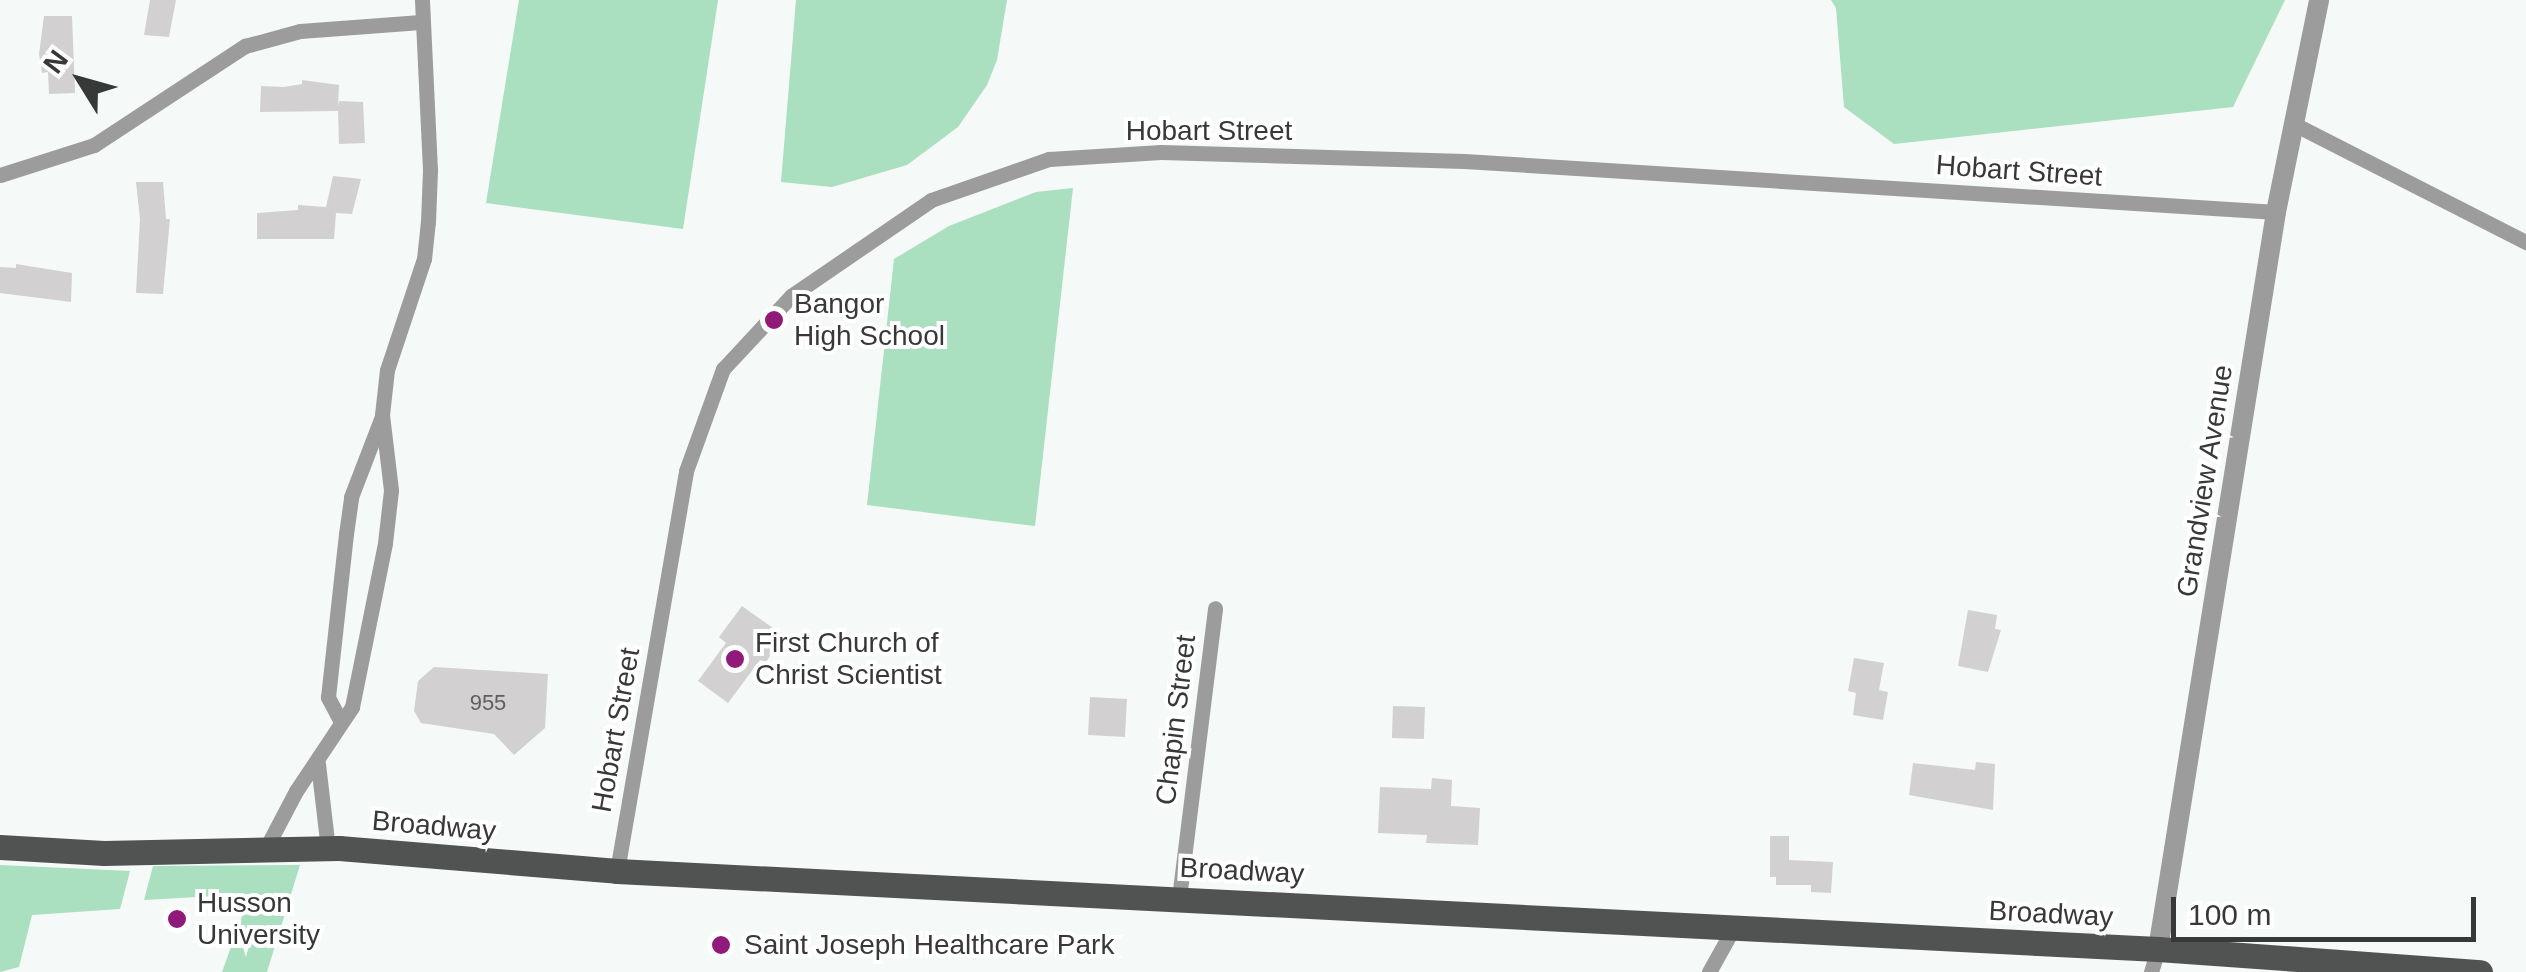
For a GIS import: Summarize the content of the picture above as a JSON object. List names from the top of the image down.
{
  "streets": {
    "main road": ["Broadway"],
    "street": ["Hobart Street", "Grandview Avenue", "Chapin Street"]
  },
  "crossings": [
    ["Hobart Street", "Grandview Avenue"],
    ["Hobart Street", "Broadway"],
    ["Grandview Avenue", "Broadway"],
    ["Chapin Street", "Broadway"]
  ],
  "places": [
    "Bangor High School",
    "First Church of Christ Scientist",
    "Husson University",
    "Saint Joseph Healthcare Park"
  ],
  "house_numbers": ["955"],
  "scale_bar": "100 m",
  "north": "top left"
}
